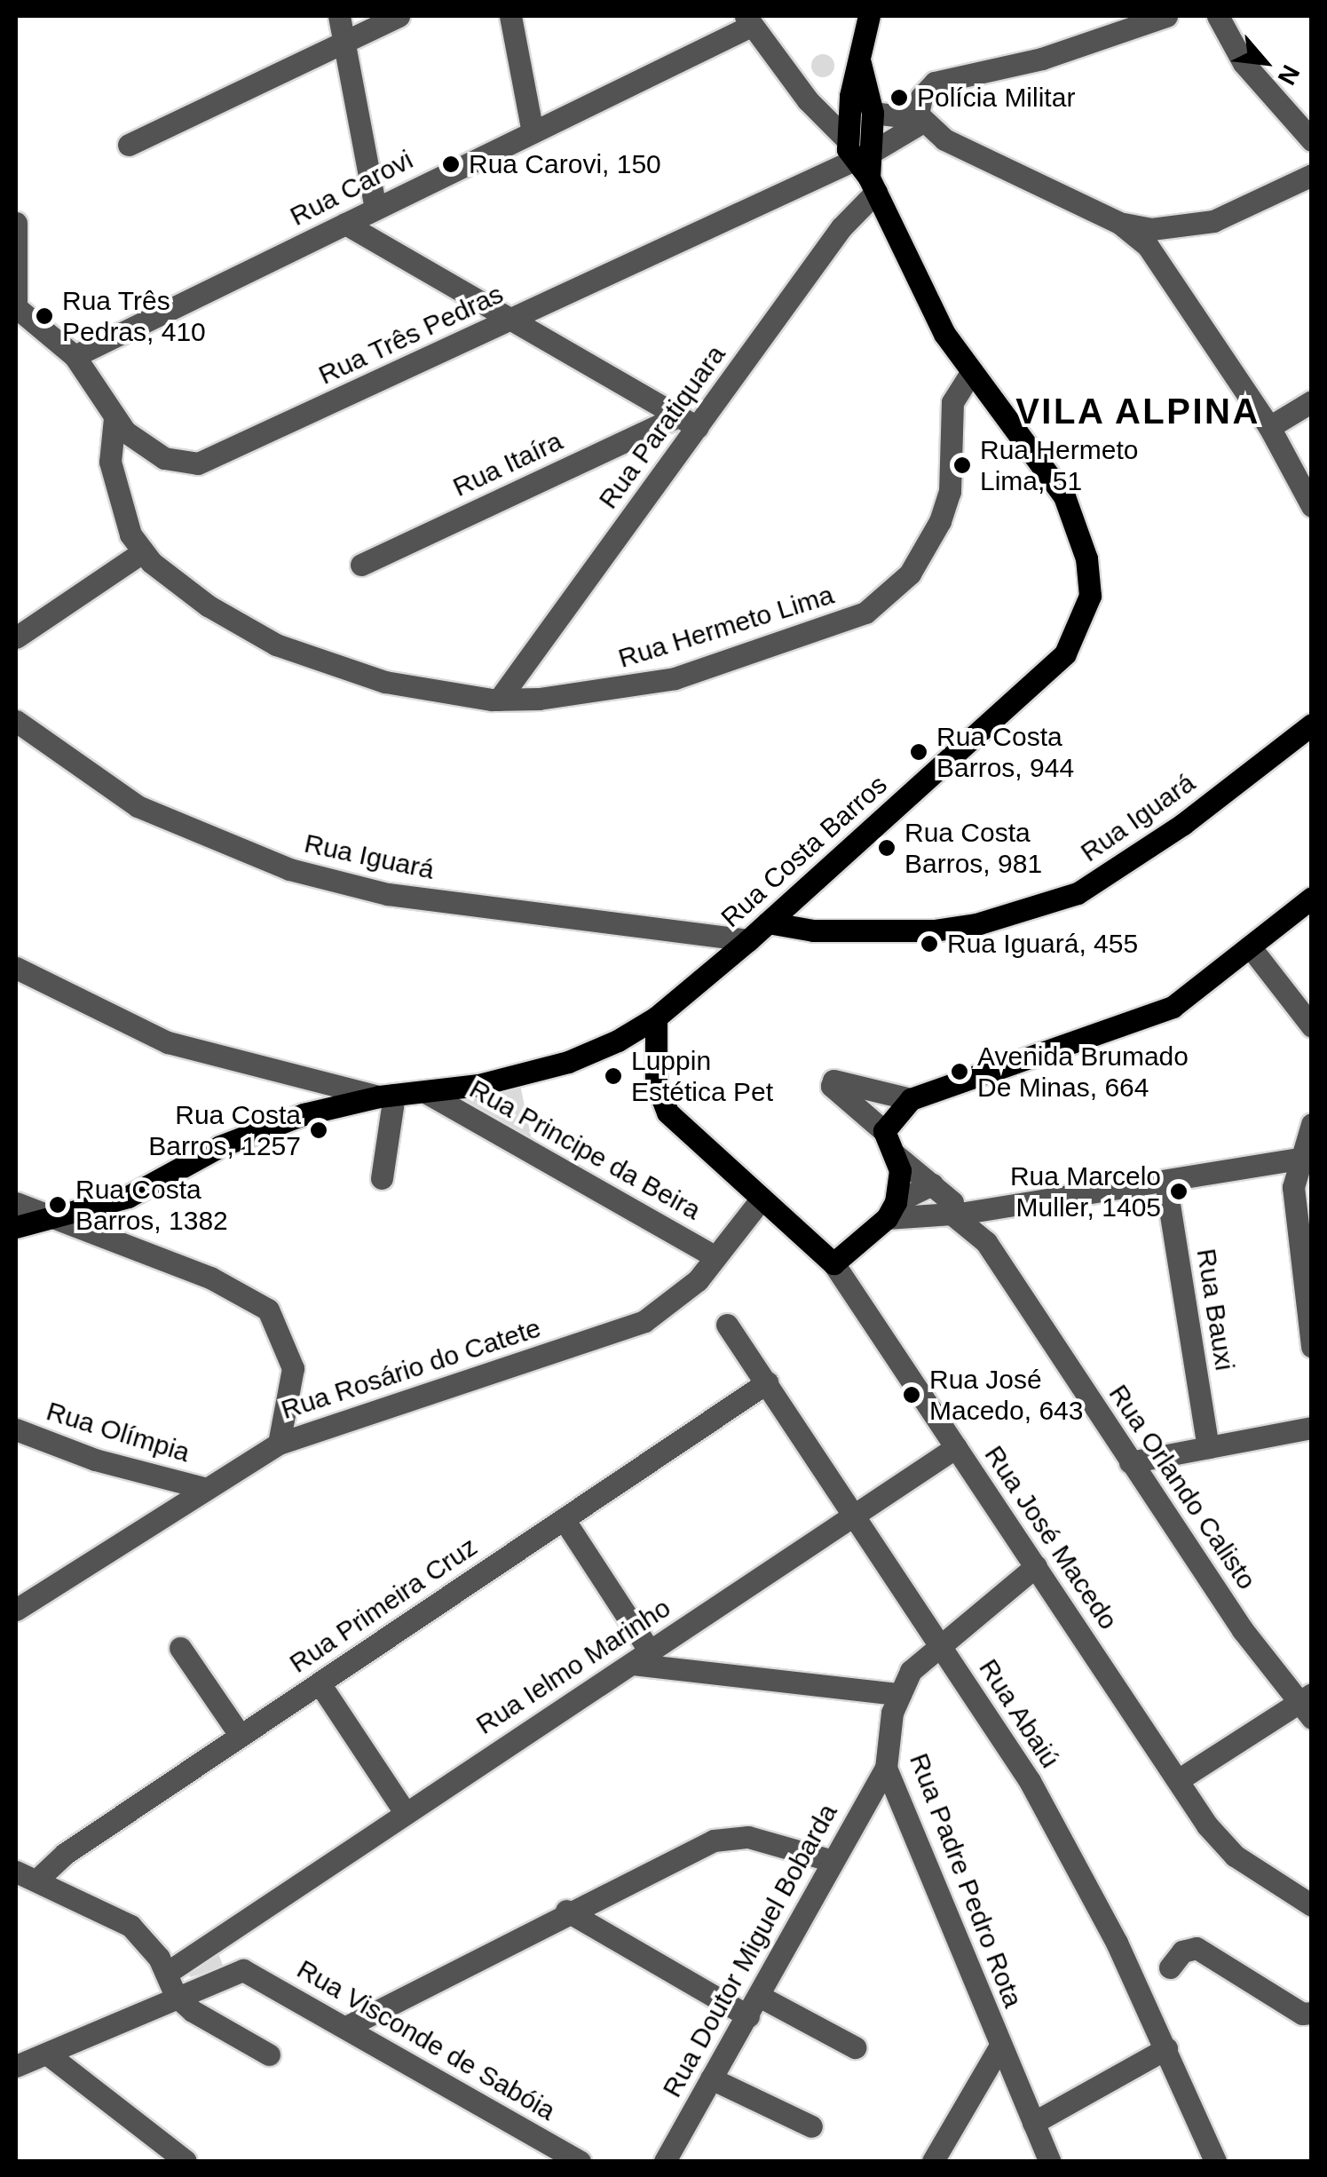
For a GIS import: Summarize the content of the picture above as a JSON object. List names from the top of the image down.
{
  "streets": {
    "main road": ["Rua Iguará", "Rua Costa Barros", "Rua José Macedo"],
    "street": [
      "Rua Carovi",
      "Rua Três Pedras",
      "Rua Paratiquara",
      "Rua Itaíra",
      "Rua Hermeto Lima",
      "Rua Principe da Beira",
      "Rua Bauxi",
      "Rua Rosário do Catete",
      "Rua Olímpia",
      "Rua Orlando Calisto",
      "Rua Primeira Cruz",
      "Rua Ielmo Marinho",
      "Rua Abaiú",
      "Rua Padre Pedro Rota",
      "Rua Doutor Miguel Bobarda",
      "Rua Visconde de Sabóia"
    ]
  },
  "crossings": [
    ["Rua Carovi", "Rua Três Pedras"],
    ["Rua Três Pedras", "Rua Costa Barros"],
    ["Rua Paratiquara", "Rua Itaíra"],
    ["Rua Paratiquara", "Rua Hermeto Lima"],
    ["Rua Paratiquara", "Rua Costa Barros"],
    ["Rua Hermeto Lima", "Rua Costa Barros"],
    ["Rua Iguará", "Rua Costa Barros"],
    ["Rua Costa Barros", "Rua Principe da Beira"],
    ["Rua Costa Barros", "Rua José Macedo"],
    ["Rua Principe da Beira", "Rua Rosário do Catete"],
    ["Rua Rosário do Catete", "Rua Olímpia"],
    ["Rua Rosário do Catete", "Rua José Macedo"],
    ["Rua José Macedo", "Rua Ielmo Marinho"],
    ["Rua José Macedo", "Rua Padre Pedro Rota"],
    ["Rua Primeira Cruz", "Rua Abaiú"],
    ["Rua Ielmo Marinho", "Rua Abaiú"],
    ["Rua Abaiú", "Rua Padre Pedro Rota"],
    ["Rua Padre Pedro Rota", "Rua Doutor Miguel Bobarda"]
  ],
  "districts": ["VILA ALPINA"],
  "places": [
    "Polícia Militar",
    "Rua Carovi, 150",
    "Rua Três Pedras, 410",
    "Rua Hermeto Lima, 51",
    "Rua Costa Barros, 944",
    "Rua Costa Barros, 981",
    "Rua Iguará, 455",
    "Avenida Brumado De Minas, 664",
    "Luppin Estética Pet",
    "Rua Costa Barros, 1257",
    "Rua Marcelo Muller, 1405",
    "Rua Costa Barros, 1382",
    "Rua José Macedo, 643"
  ],
  "north": "bottom right"
}
